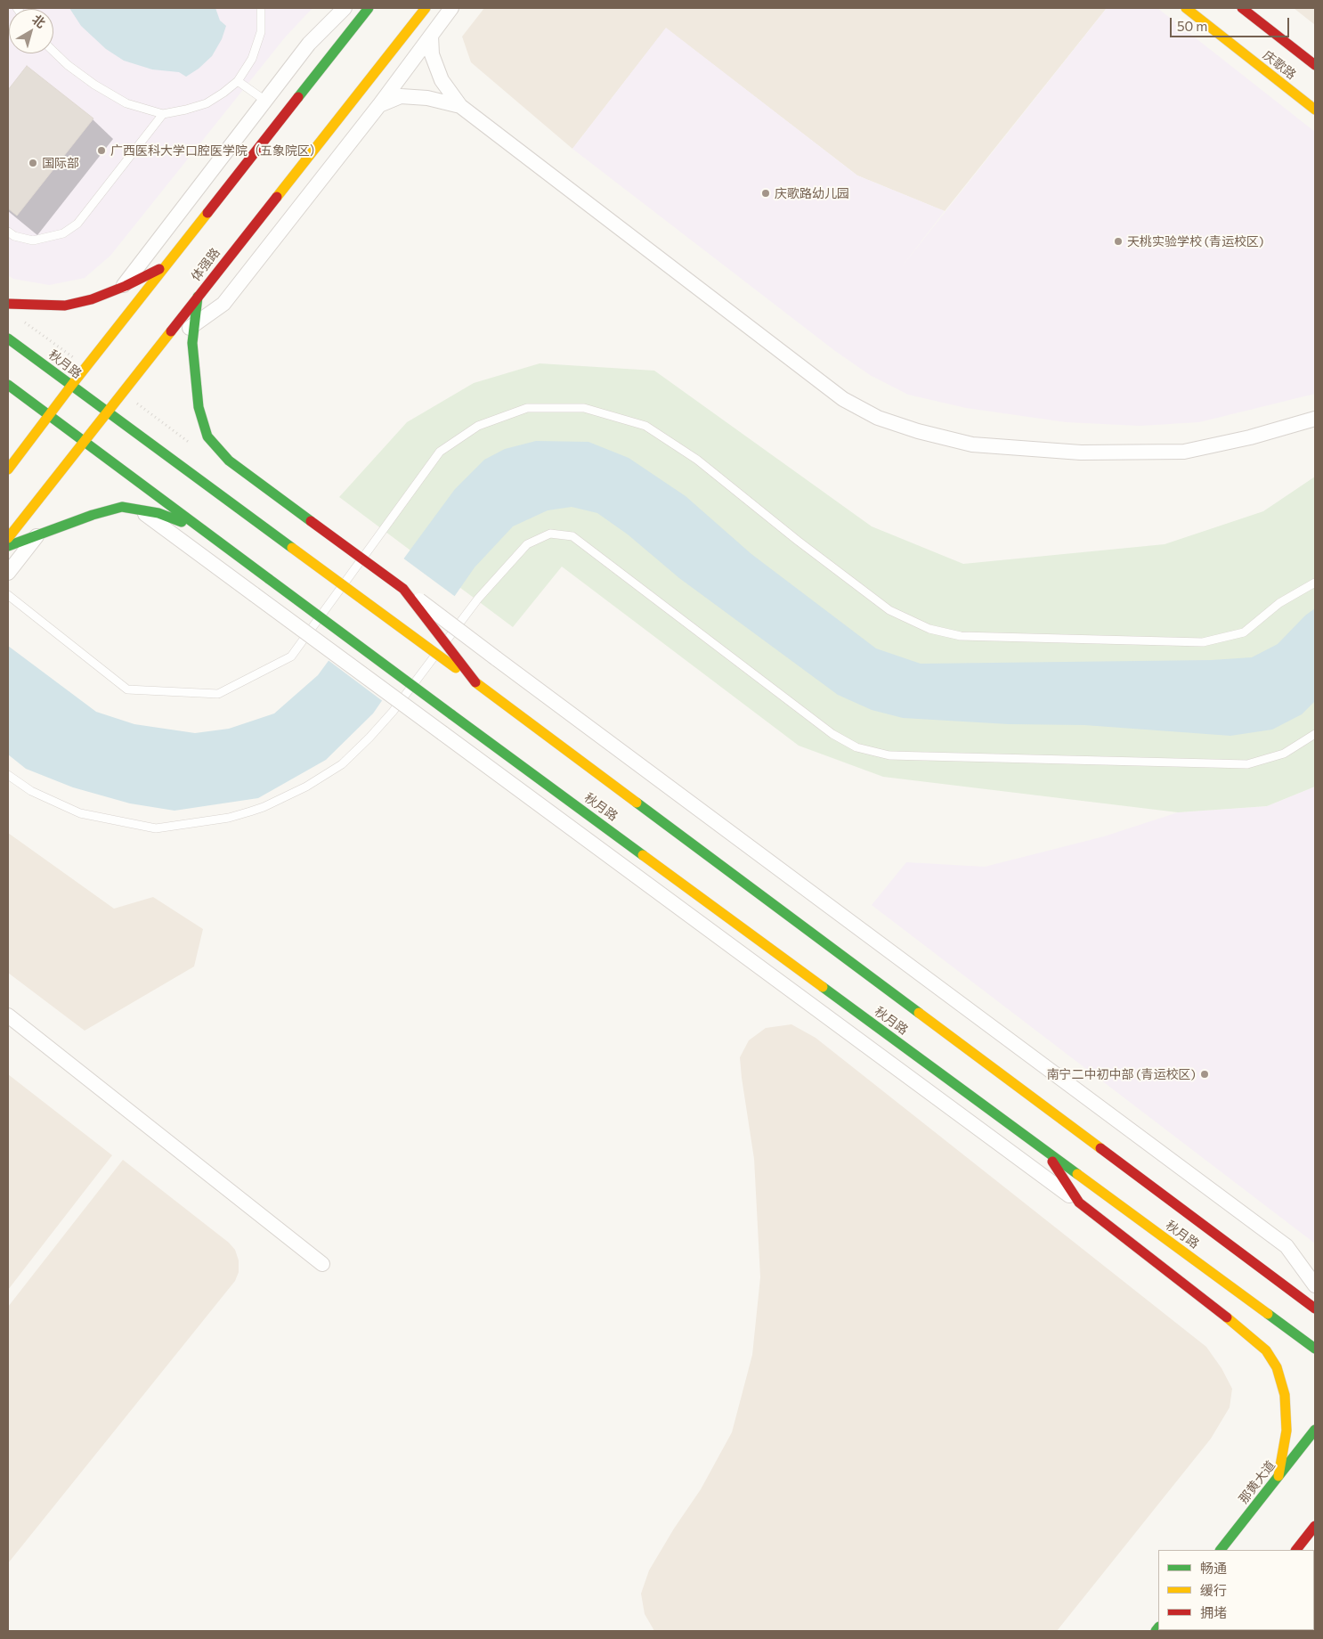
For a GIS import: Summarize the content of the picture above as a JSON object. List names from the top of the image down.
{
  "streets": {
    "main road": [
      "庆歌路",
      "体强路",
      "秋月路",
      "那黄大道"
    ]
  },
  "crossings": [
    ["体强路", "秋月路"]
  ],
  "places": [
    "广西医科大学口腔医学院（五象院区）",
    "国际部",
    "庆歌路幼儿园",
    "天桃实验学校 (青运校区)",
    "南宁二中初中部 (青运校区)"
  ],
  "legend": ["畅通", "缓行", "拥堵"],
  "scale_bar": "50 m",
  "north": "top right"
}
